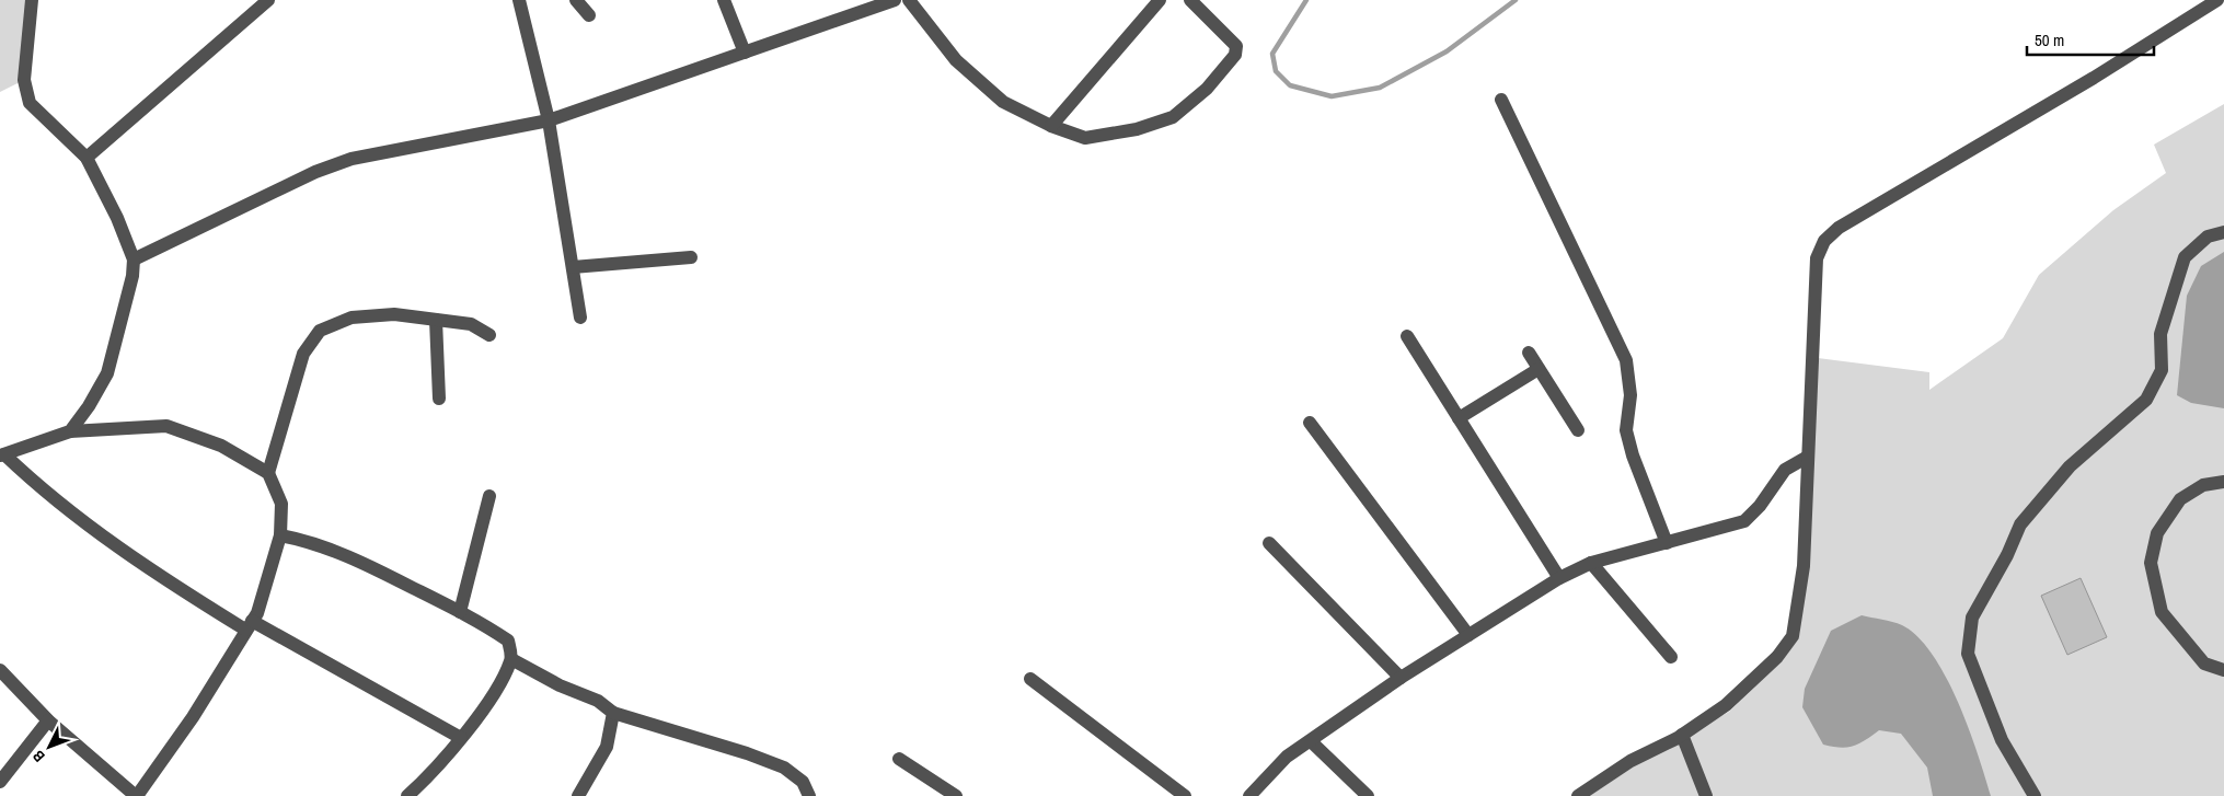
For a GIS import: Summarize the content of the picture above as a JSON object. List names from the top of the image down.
{
  "scale_bar": "50 m",
  "north": "bottom left"
}
